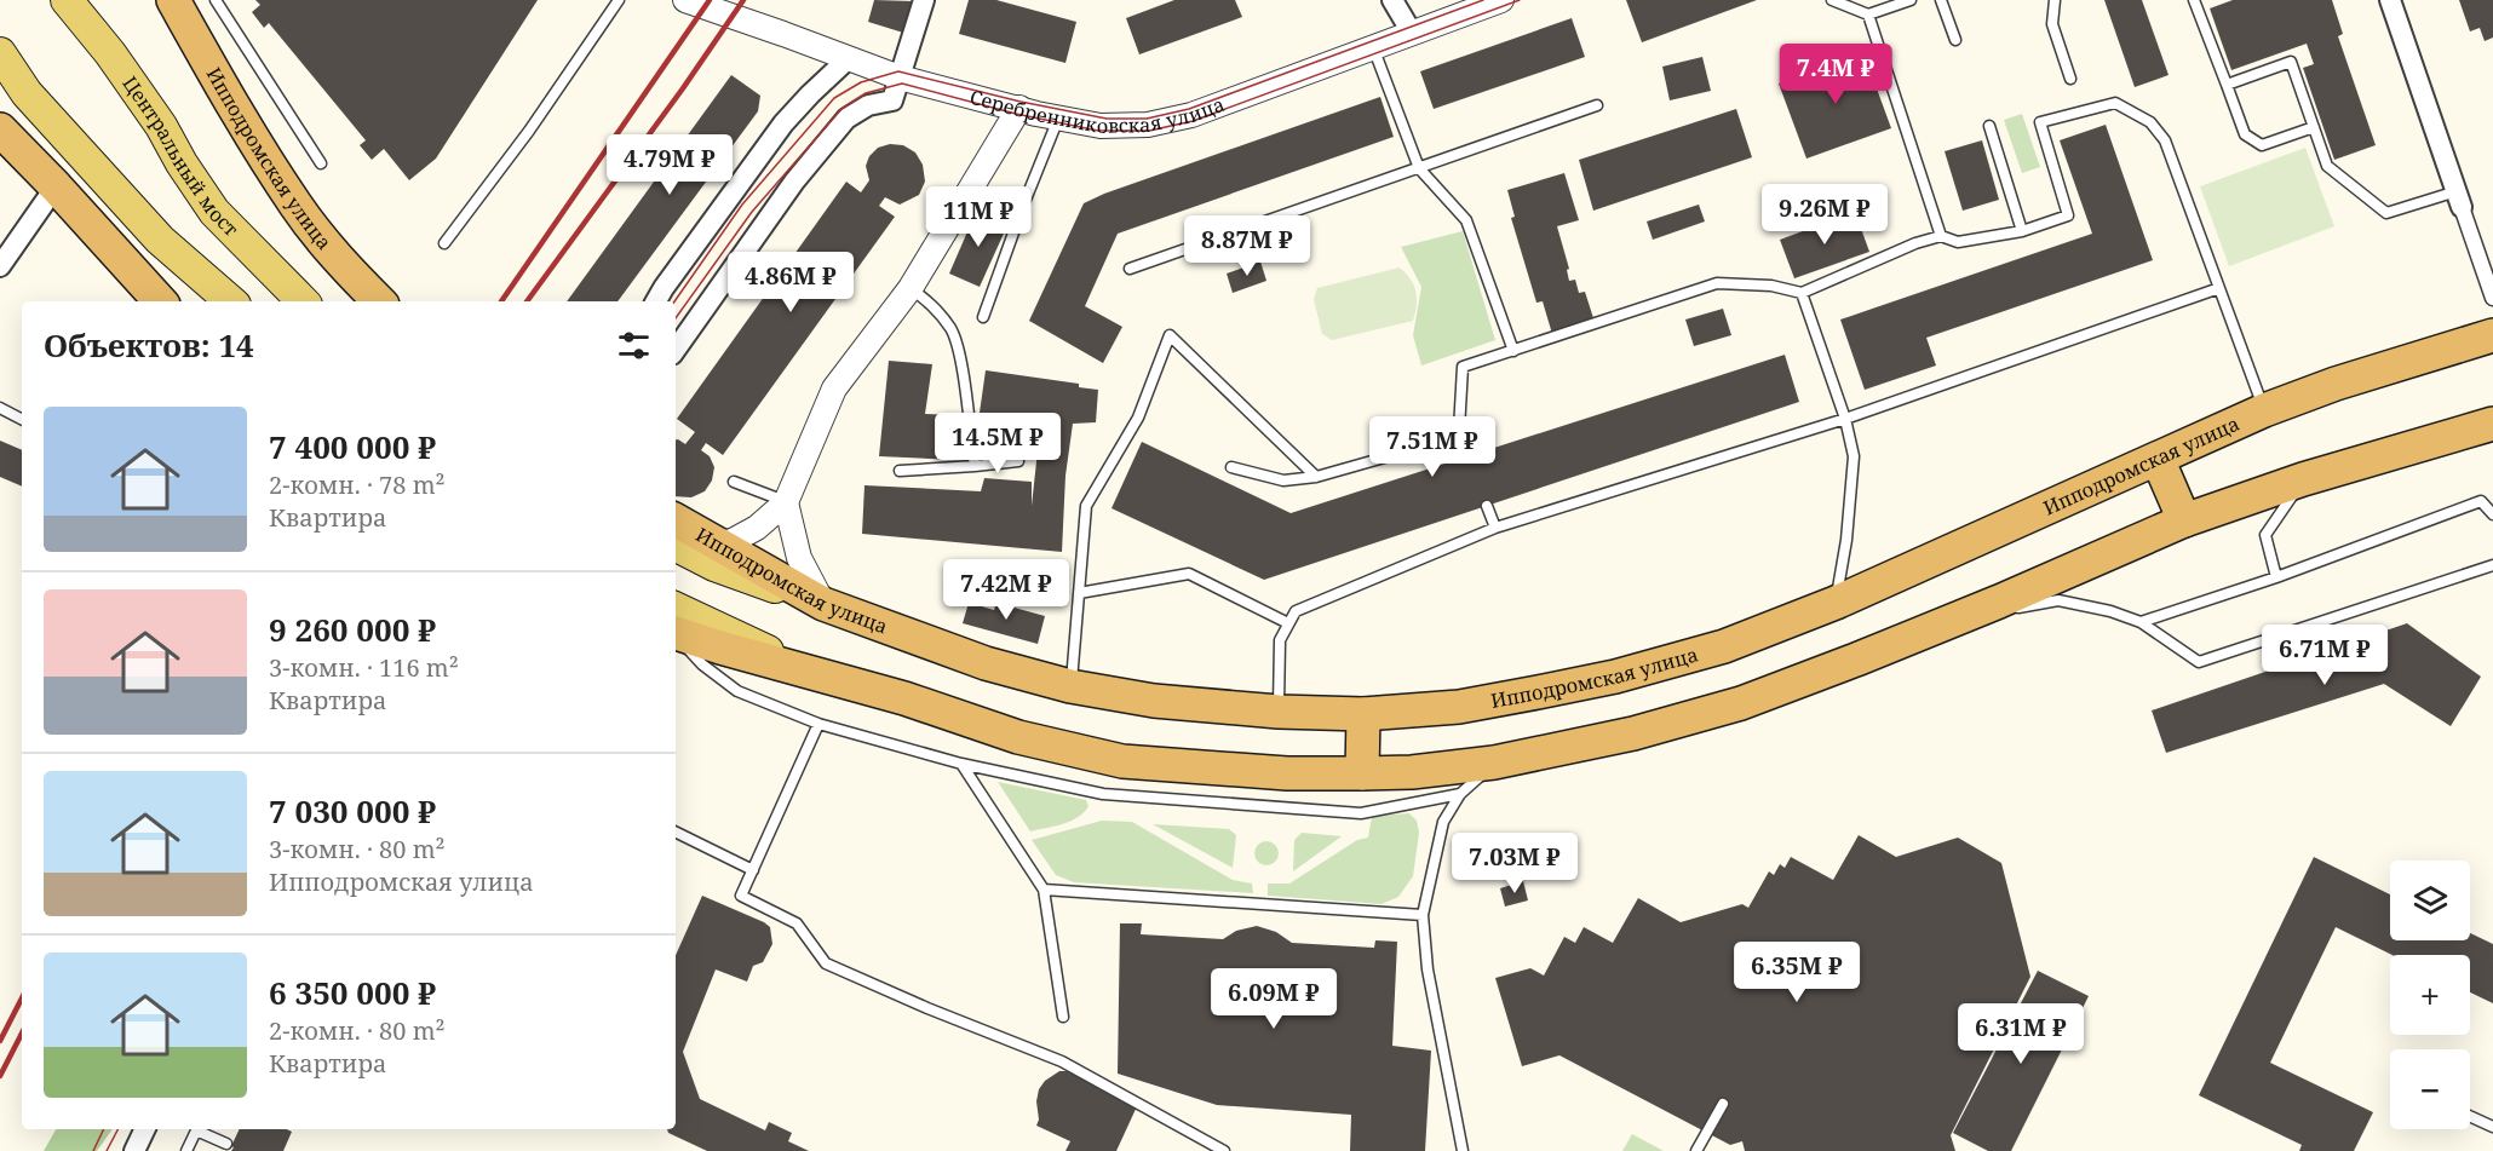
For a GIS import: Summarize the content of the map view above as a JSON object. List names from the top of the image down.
{
  "streets": {
    "highway": ["Ипподромская улица"],
    "main road": ["Центральный мост"],
    "street": ["Серебренниковская улица"]
  },
  "page": {
    "price": [
      "7.4M ₽",
      "4.79M ₽",
      "9.26M ₽",
      "11M ₽",
      "8.87M ₽",
      "4.86M ₽",
      "14.5M ₽",
      "7.51M ₽",
      "7.42M ₽",
      "6.71M ₽",
      "7.03M ₽",
      "6.35M ₽",
      "6.09M ₽",
      "6.31M ₽"
    ],
    "heading": "Объектов: 14",
    "list": [
      {
        "name": "7 400 000 ₽",
        "note": "2-комн. · 78 m² · Квартира"
      },
      {
        "name": "9 260 000 ₽",
        "note": "3-комн. · 116 m² · Квартира"
      },
      {
        "name": "7 030 000 ₽",
        "note": "3-комн. · 80 m² · Ипподромская улица"
      },
      {
        "name": "6 350 000 ₽",
        "note": "2-комн. · 80 m² · Квартира"
      }
    ],
    "map_buttons": ["+", "−"]
  }
}
